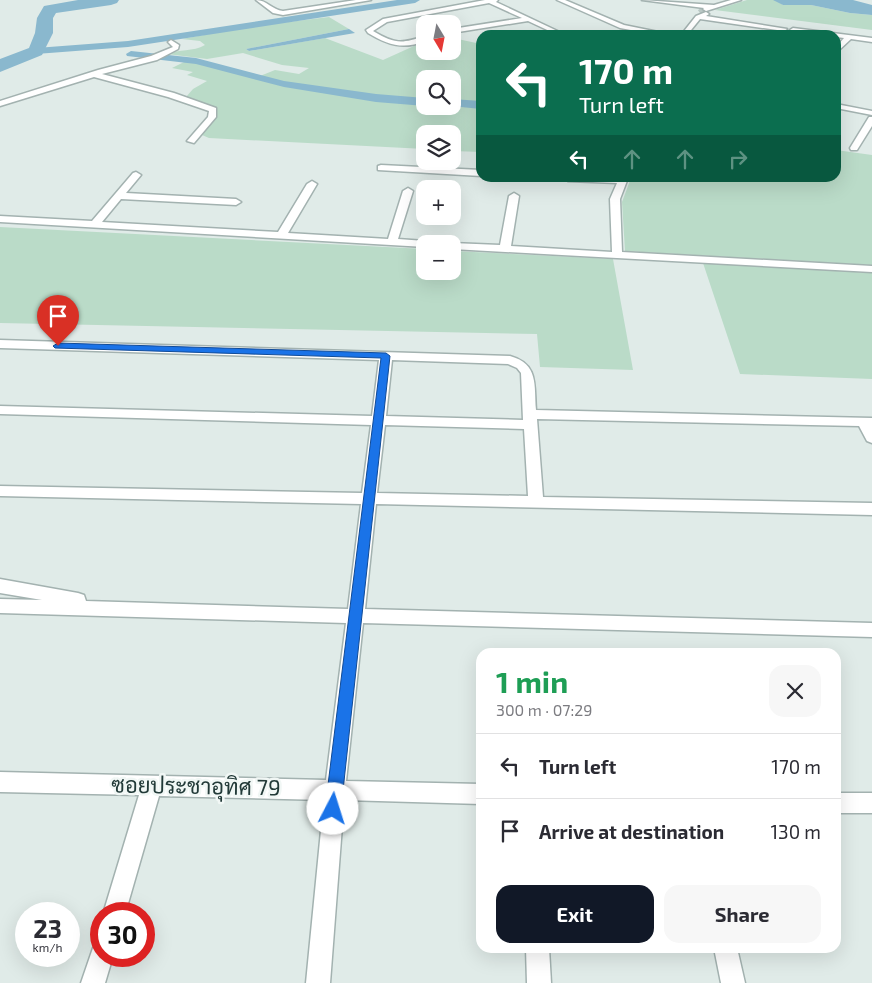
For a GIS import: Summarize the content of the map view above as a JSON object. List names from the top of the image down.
{
  "streets": {
    "street": ["ซอยประชาอุทิศ 79"]
  },
  "north": "bottom",
  "page": {
    "map_buttons": ["+", "−"],
    "turn": ["170 m", "Turn left"],
    "heading": ["1 min", "300 m · 07:29"],
    "list": [
      {
        "name": "Turn left",
        "value": "170 m"
      },
      {
        "name": "Arrive at destination",
        "value": "130 m"
      }
    ],
    "buttons": ["Exit", "Share"],
    "speed": "23 km/h",
    "limit": "30"
  }
}
